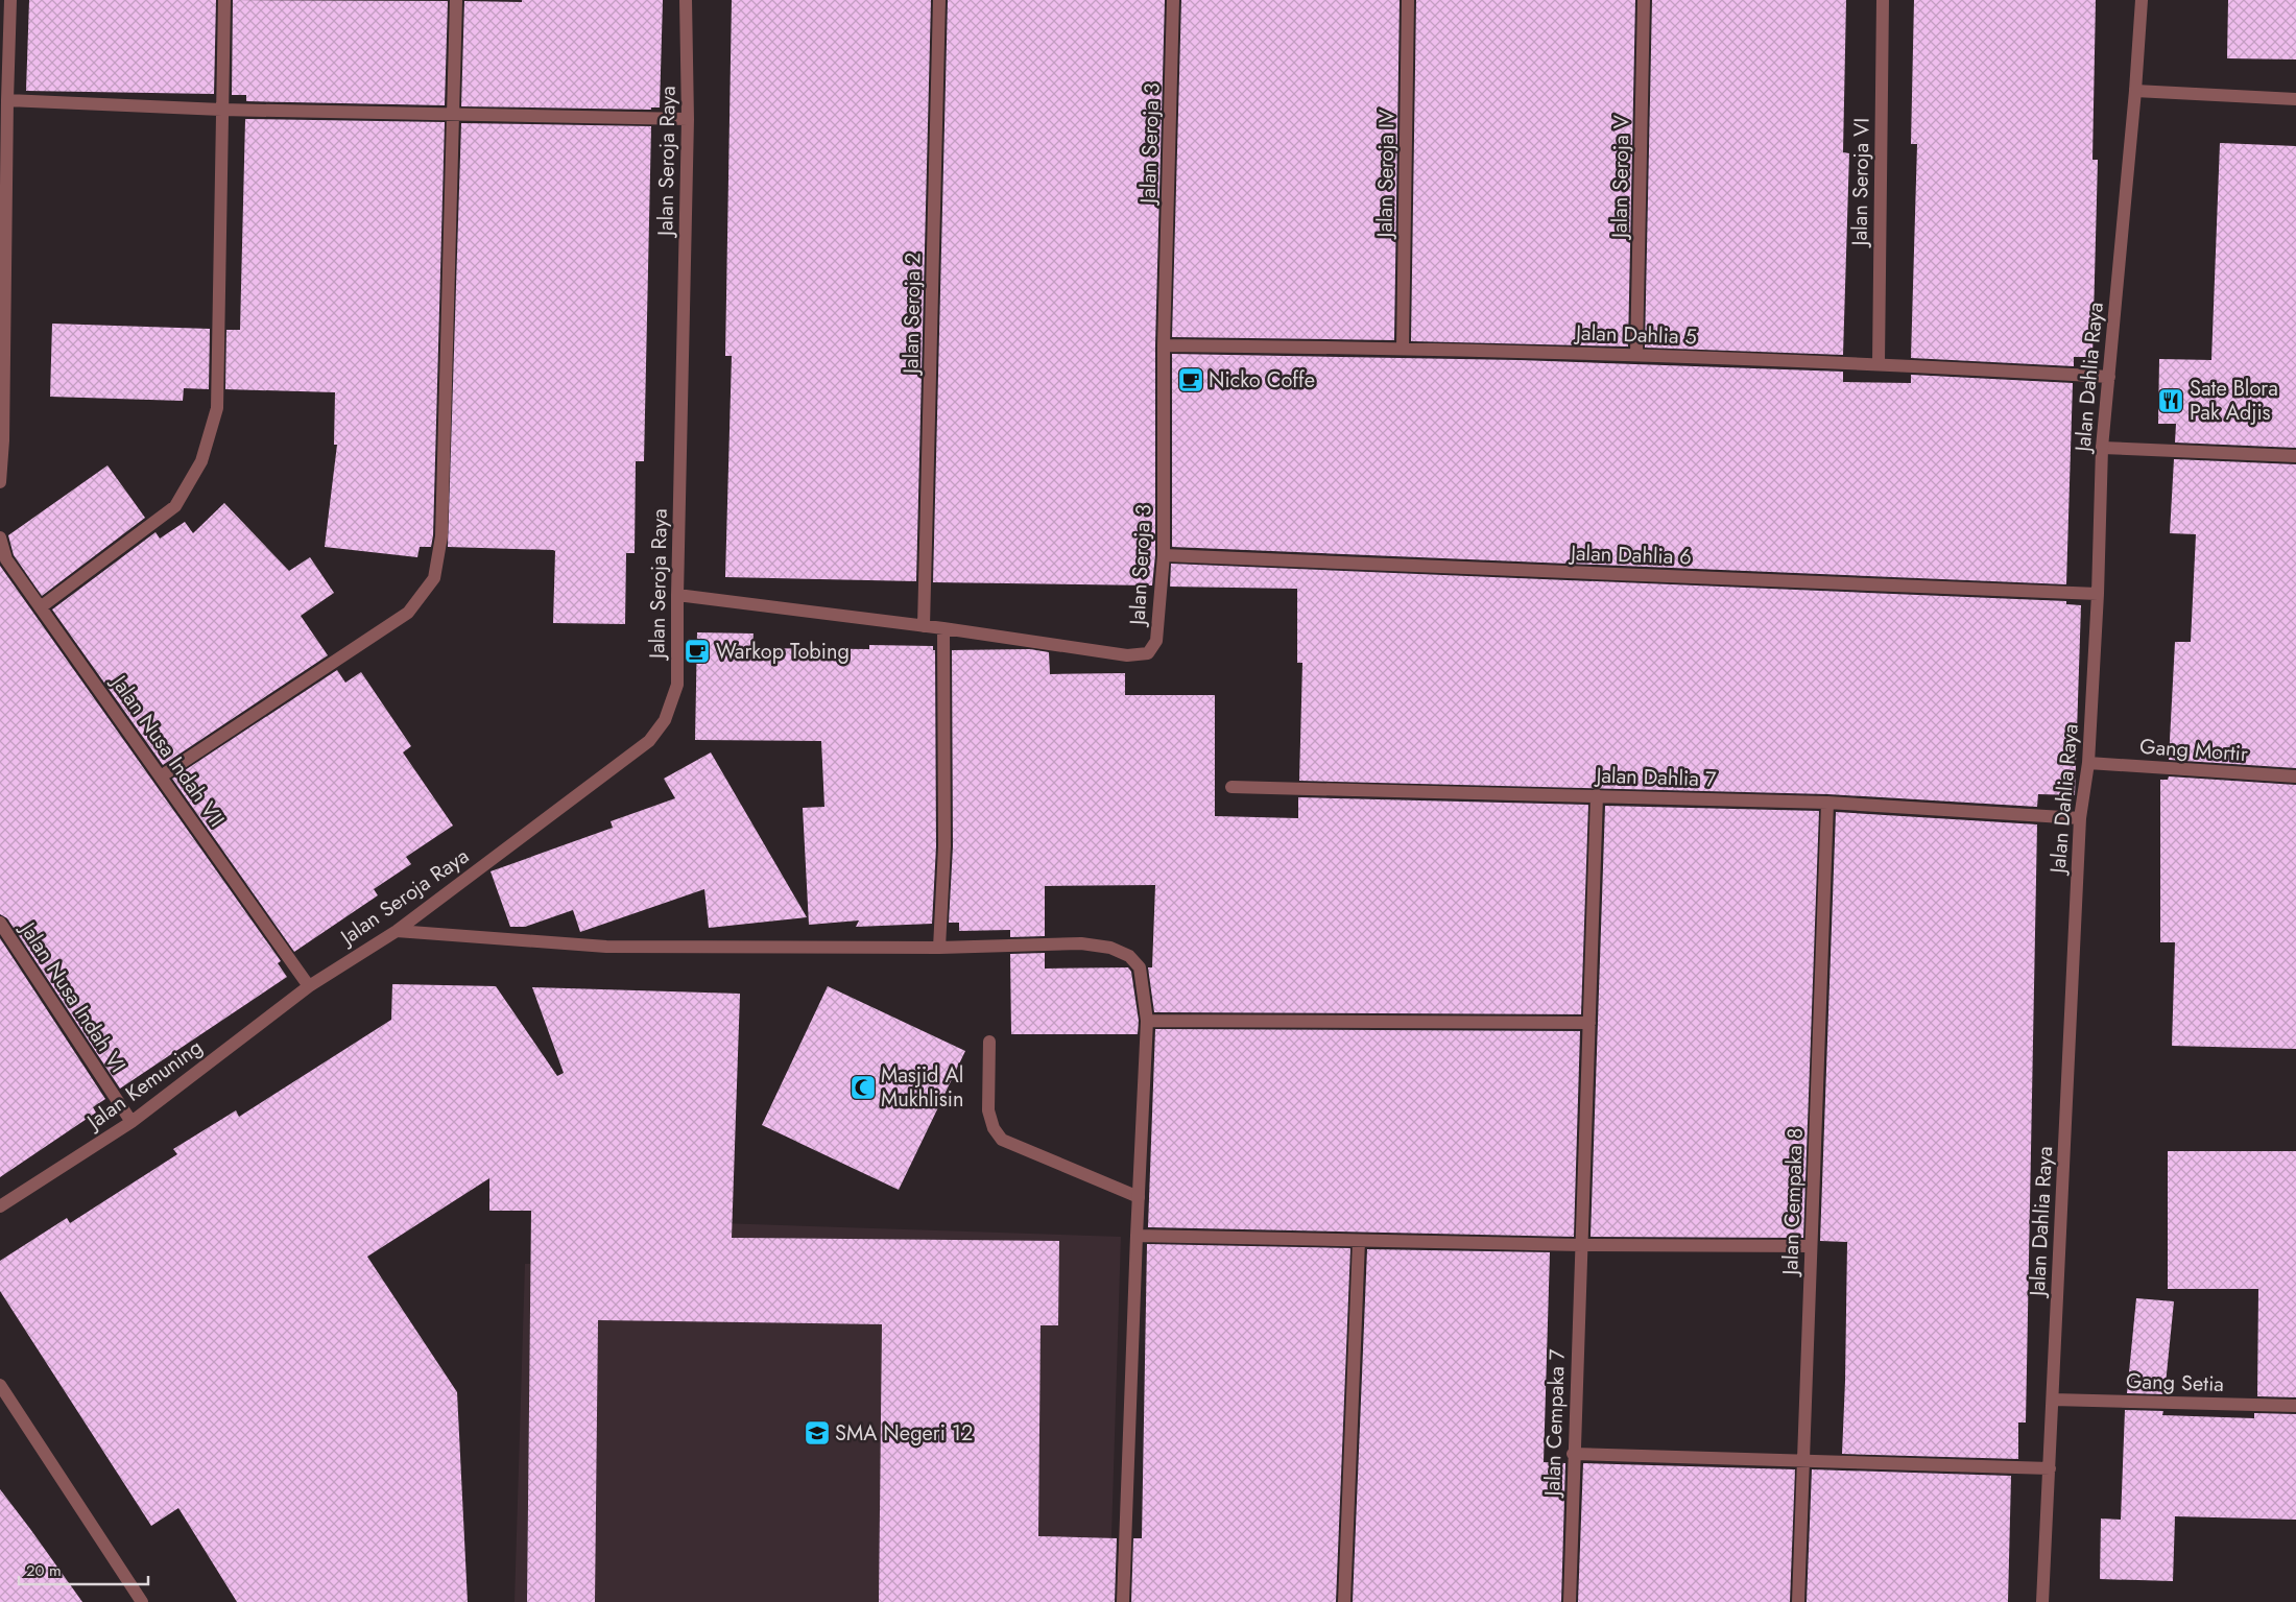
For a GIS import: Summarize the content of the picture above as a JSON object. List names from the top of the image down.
{
  "streets": {
    "street": [
      "Jalan Seroja 3",
      "Jalan Seroja Raya",
      "Jalan Seroja IV",
      "Jalan Seroja V",
      "Jalan Seroja VI",
      "Jalan Seroja 2",
      "Jalan Dahlia 5",
      "Jalan Dahlia Raya",
      "Jalan Dahlia 6",
      "Gang Mortir",
      "Jalan Nusa Indah VII",
      "Jalan Dahlia 7",
      "Jalan Nusa Indah VI",
      "Jalan Kemuning",
      "Jalan Cempaka 8",
      "Gang Setia",
      "Jalan Cempaka 7"
    ]
  },
  "crossings": [
    ["Jalan Seroja 3", "Jalan Seroja Raya"],
    ["Jalan Seroja 3", "Jalan Seroja 2"],
    ["Jalan Seroja 3", "Jalan Dahlia 5"],
    ["Jalan Seroja 3", "Jalan Dahlia 6"],
    ["Jalan Seroja Raya", "Jalan Nusa Indah VII"],
    ["Jalan Seroja Raya", "Jalan Kemuning"],
    ["Jalan Seroja IV", "Jalan Dahlia 5"],
    ["Jalan Seroja V", "Jalan Dahlia 5"],
    ["Jalan Seroja VI", "Jalan Dahlia 5"],
    ["Jalan Dahlia 5", "Jalan Dahlia Raya"],
    ["Jalan Dahlia Raya", "Jalan Dahlia 6"],
    ["Jalan Dahlia Raya", "Gang Mortir"],
    ["Jalan Dahlia Raya", "Jalan Dahlia 7"],
    ["Jalan Dahlia Raya", "Gang Setia"],
    ["Jalan Nusa Indah VII", "Jalan Kemuning"],
    ["Jalan Dahlia 7", "Jalan Cempaka 8"],
    ["Jalan Dahlia 7", "Jalan Cempaka 7"],
    ["Jalan Nusa Indah VI", "Jalan Kemuning"]
  ],
  "places": {
    "cafe": ["Nicko Coffe", "Warkop Tobing"],
    "restaurant": ["Sate Blora Pak Adjis"],
    "mosque": ["Masjid Al Mukhlisin"],
    "school or university": ["SMA Negeri 12"]
  },
  "scale_bar": "20 m"
}
